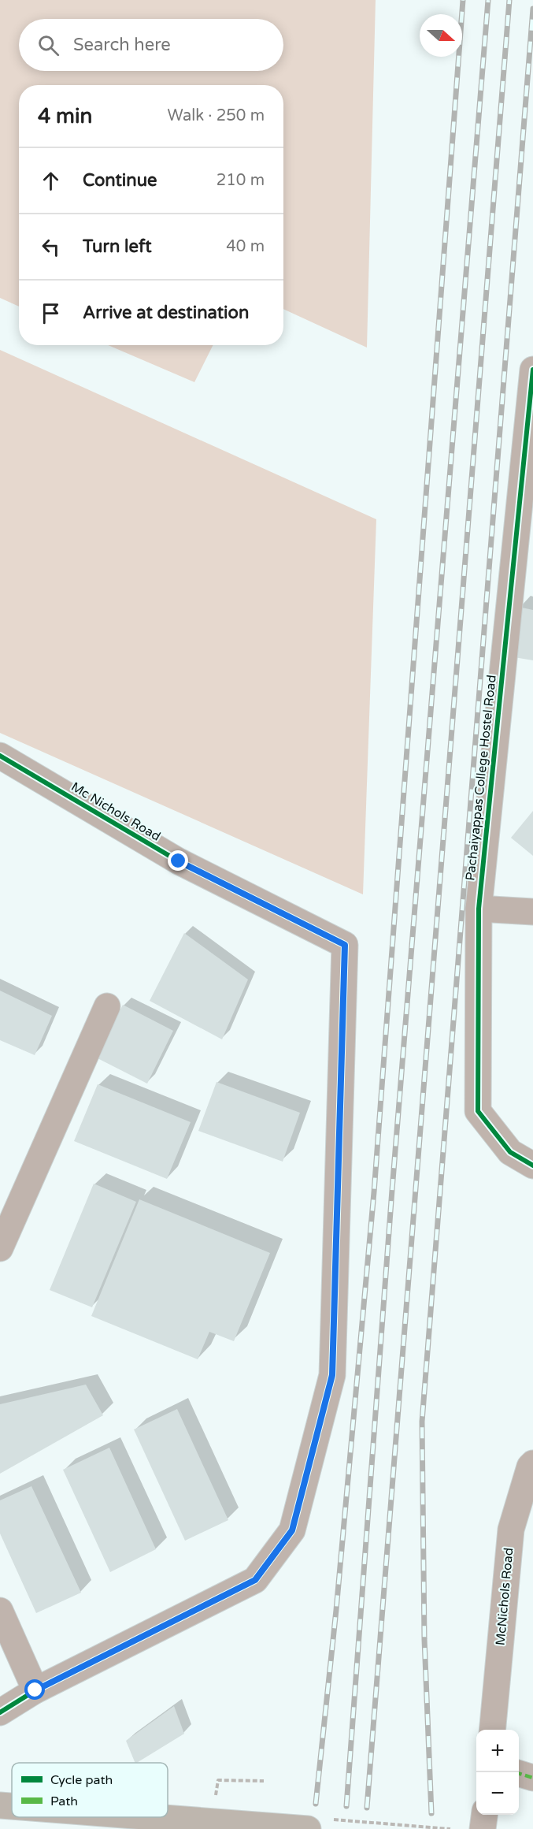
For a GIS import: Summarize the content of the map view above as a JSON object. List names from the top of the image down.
{
  "streets": {
    "street": ["Pachaiyappas College Hostel Road", "Mc Nichols Road", "McNichols Road"]
  },
  "legend": ["Cycle path", "Path"],
  "north": "right",
  "page": {
    "search": "Search here",
    "heading": ["4 min", "Walk · 250 m"],
    "list": [
      ["Continue", "210 m"],
      ["Turn left", "40 m"],
      "Arrive at destination"
    ],
    "map_buttons": ["+", "−"]
  }
}
